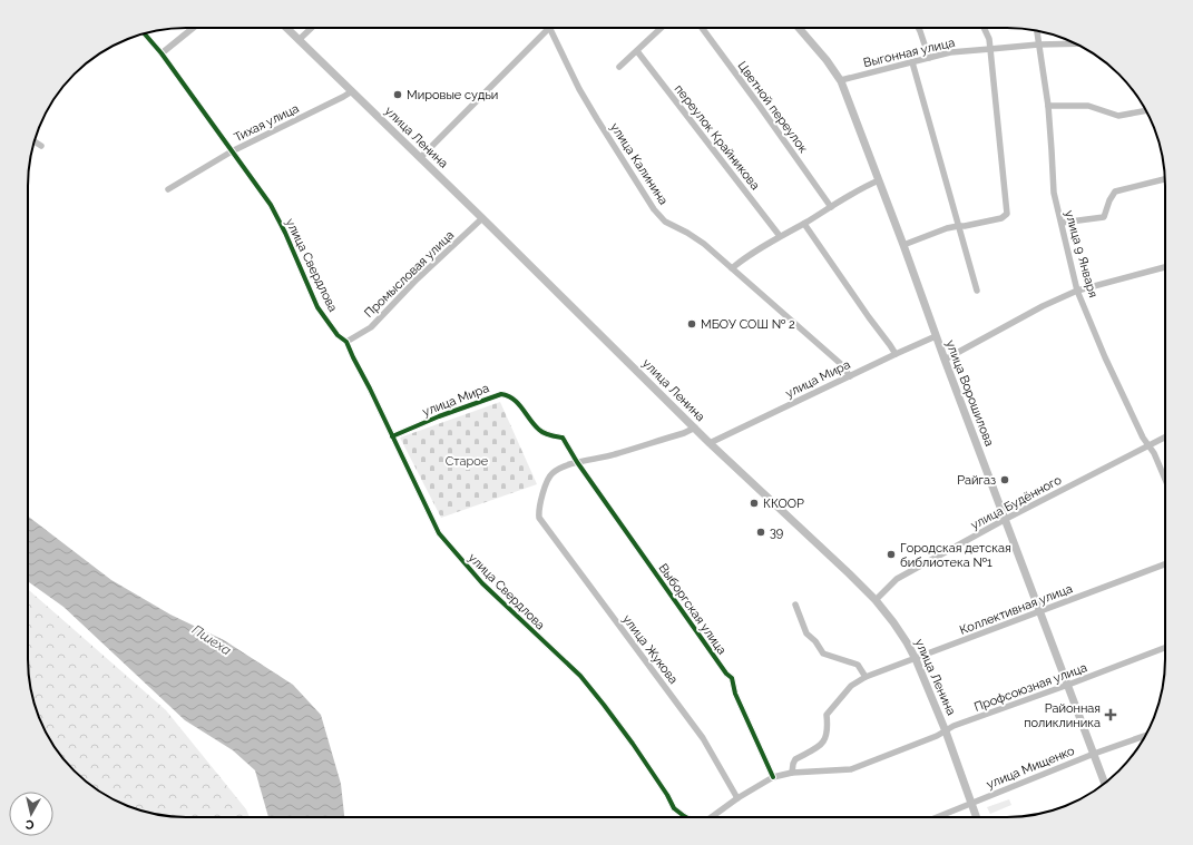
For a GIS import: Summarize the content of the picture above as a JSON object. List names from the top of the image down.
{
  "streets": {
    "main road": ["улица Ленина", "улица Ворошилова"],
    "street": [
      "Выгонная улица",
      "Цветной переулок",
      "Тихая улица",
      "переулок Крайникова",
      "улица Калинина",
      "улица 9 Января",
      "улица Свердлова",
      "Промысловая улица",
      "улица Мира",
      "улица Будённого",
      "Выборгская улица",
      "Коллективная улица",
      "улица Жукова",
      "Профсоюзная улица",
      "улица Мищенко"
    ]
  },
  "crossings": [
    ["Выгонная улица", "улица 9 Января"],
    ["Выгонная улица", "улица Ворошилова"],
    ["Тихая улица", "улица Ленина"],
    ["Тихая улица", "улица Свердлова"],
    ["улица Ленина", "Промысловая улица"],
    ["улица Ленина", "улица Мира"],
    ["улица Ленина", "улица Будённого"],
    ["улица Ленина", "Коллективная улица"],
    ["улица Ленина", "Профсоюзная улица"],
    ["улица Ленина", "улица Мищенко"],
    ["улица Калинина", "улица Мира"],
    ["улица 9 Января", "улица Будённого"],
    ["улица Свердлова", "Промысловая улица"],
    ["улица Свердлова", "улица Мира"],
    ["улица Мира", "улица Ворошилова"],
    ["улица Мира", "Выборгская улица"],
    ["улица Мира", "улица Жукова"],
    ["улица Ворошилова", "улица Будённого"],
    ["улица Ворошилова", "Коллективная улица"],
    ["улица Ворошилова", "Профсоюзная улица"],
    ["улица Ворошилова", "улица Мищенко"],
    ["Выборгская улица", "улица Жукова"],
    ["Выборгская улица", "Профсоюзная улица"],
    ["Коллективная улица", "Профсоюзная улица"],
    ["улица Жукова", "Профсоюзная улица"]
  ],
  "water": ["Пшеха"],
  "parks": ["Старое"],
  "places": {
    "other": [
      "Мировые судьи",
      "МБОУ СОШ № 2",
      "Райгаз",
      "ККООР",
      "39",
      "Городская детская библиотека №1"
    ],
    "health": ["Районная поликлиника"]
  },
  "north": "bottom"
}
